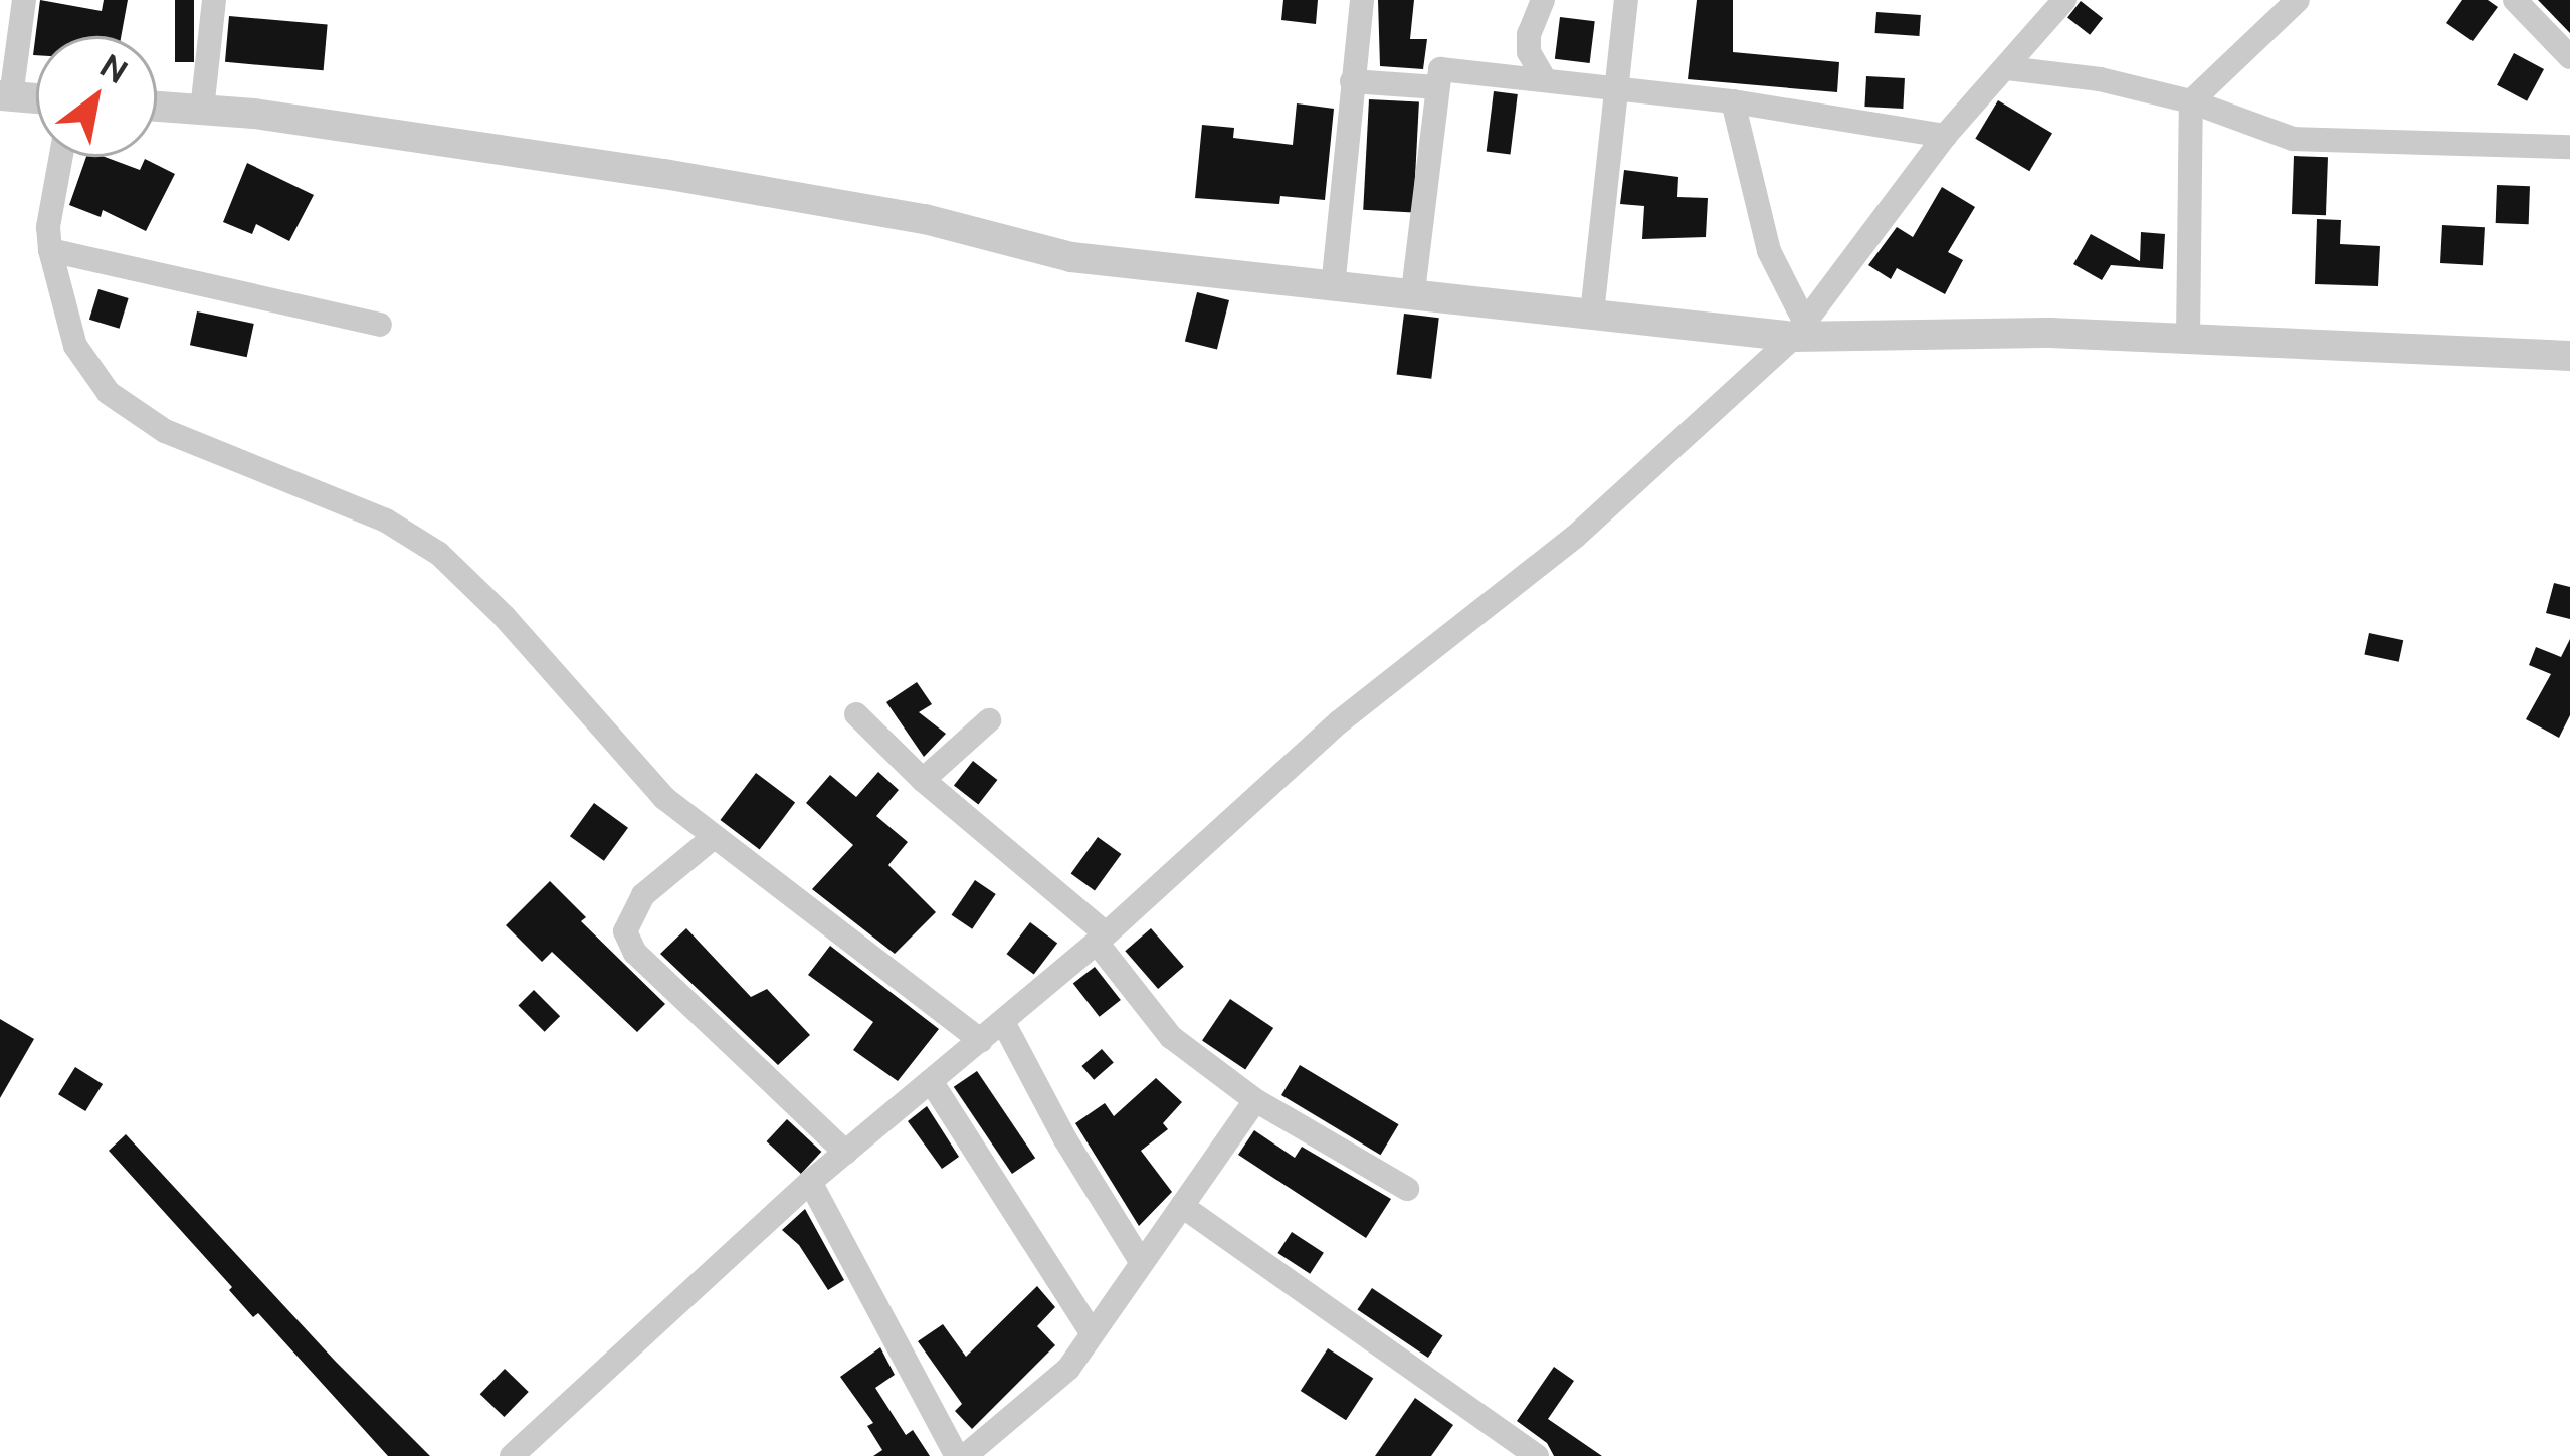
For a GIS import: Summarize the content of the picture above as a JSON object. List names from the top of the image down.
{
  "north": "top right"
}
